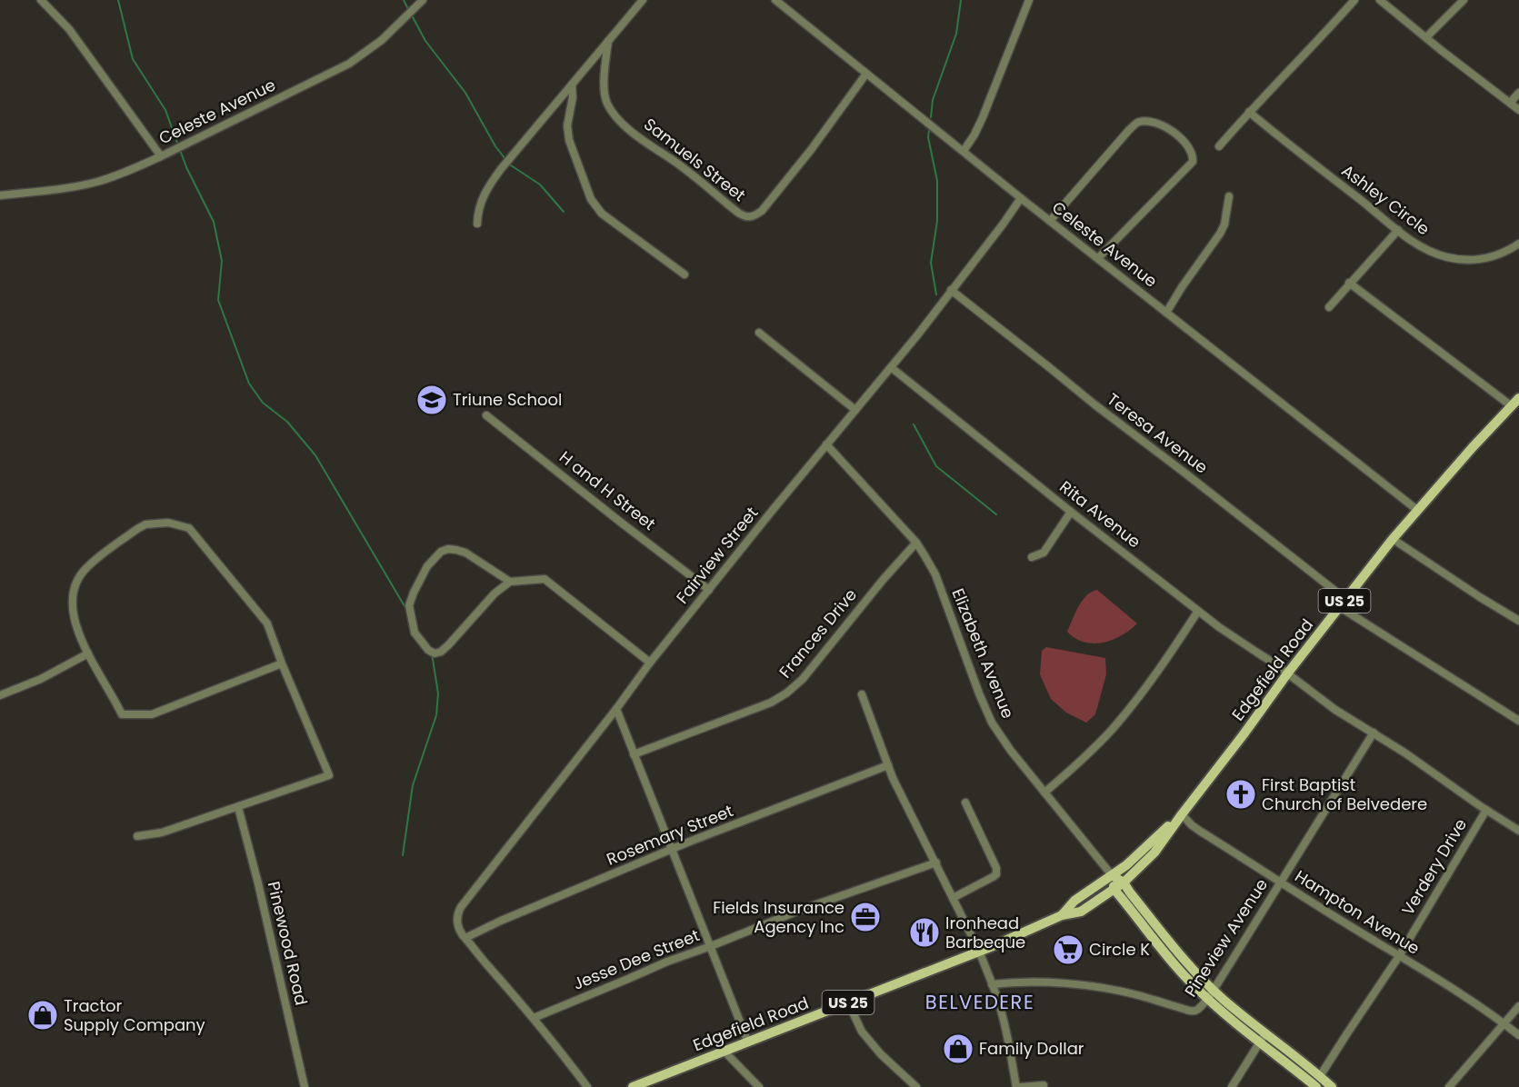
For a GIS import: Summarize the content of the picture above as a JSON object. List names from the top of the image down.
{
  "streets": {
    "main road": ["US 25", "Edgefield Road"],
    "street": [
      "Celeste Avenue",
      "Samuels Street",
      "Ashley Circle",
      "Teresa Avenue",
      "H and H Street",
      "Rita Avenue",
      "Fairview Street",
      "Frances Drive",
      "Elizabeth Avenue",
      "Rosemary Street",
      "Verdery Drive",
      "Hampton Avenue",
      "Pineview Avenue",
      "Pinewood Road",
      "Jesse Dee Street"
    ]
  },
  "crossings": [
    ["Celeste Avenue", "Samuels Street"],
    ["Celeste Avenue", "Fairview Street"],
    ["Celeste Avenue", "Edgefield Road"],
    ["Teresa Avenue", "Fairview Street"],
    ["Teresa Avenue", "Edgefield Road"],
    ["H and H Street", "Fairview Street"],
    ["Rita Avenue", "Fairview Street"],
    ["Rita Avenue", "Edgefield Road"],
    ["Rita Avenue", "Verdery Drive"],
    ["Rita Avenue", "Pineview Avenue"],
    ["Fairview Street", "Elizabeth Avenue"],
    ["Fairview Street", "Rosemary Street"],
    ["Frances Drive", "Elizabeth Avenue"],
    ["Elizabeth Avenue", "Edgefield Road"],
    ["Edgefield Road", "Hampton Avenue"],
    ["Verdery Drive", "Hampton Avenue"],
    ["Hampton Avenue", "Pineview Avenue"]
  ],
  "districts": ["BELVEDERE"],
  "places": {
    "school or university": ["Triune School"],
    "church": ["First Baptist Church of Belvedere"],
    "office": ["Fields Insurance Agency Inc"],
    "restaurant": ["Ironhead Barbeque"],
    "supermarket": ["Circle K"],
    "shop": ["Tractor Supply Company", "Family Dollar"]
  }
}
